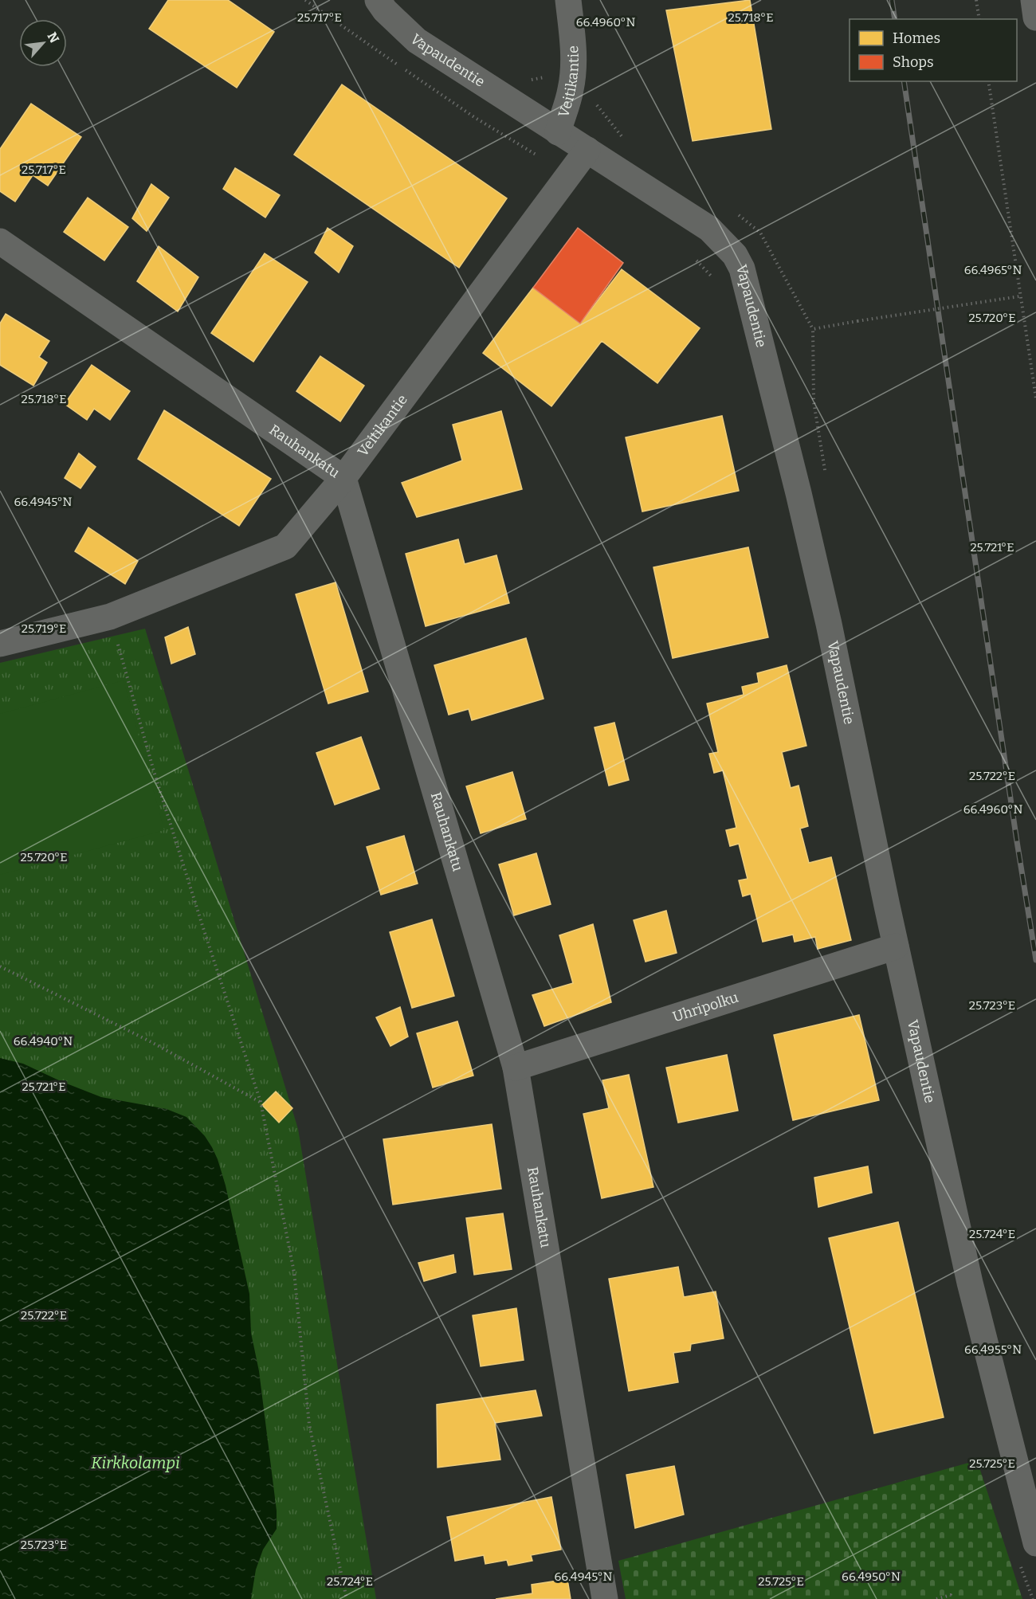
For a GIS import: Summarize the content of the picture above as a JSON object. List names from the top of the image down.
{
  "streets": {
    "street": [
      "Vapaudentie",
      "Veitikantie",
      "Rauhankatu",
      "Uhripolku"
    ]
  },
  "crossings": [
    ["Vapaudentie", "Veitikantie"],
    ["Vapaudentie", "Uhripolku"],
    ["Veitikantie", "Rauhankatu"],
    ["Rauhankatu", "Uhripolku"]
  ],
  "water": ["Kirkkolampi"],
  "legend": ["Homes", "Shops"],
  "north": "top right",
  "coordinates": [
    "25.717°E",
    "25.718°E",
    "66.4960°N",
    "66.4965°N",
    "25.720°E",
    "66.4945°N",
    "25.721°E",
    "25.719°E",
    "25.722°E",
    "25.723°E",
    "66.4940°N",
    "25.724°E",
    "66.4955°N",
    "25.725°E",
    "66.4950°N"
  ]
}
